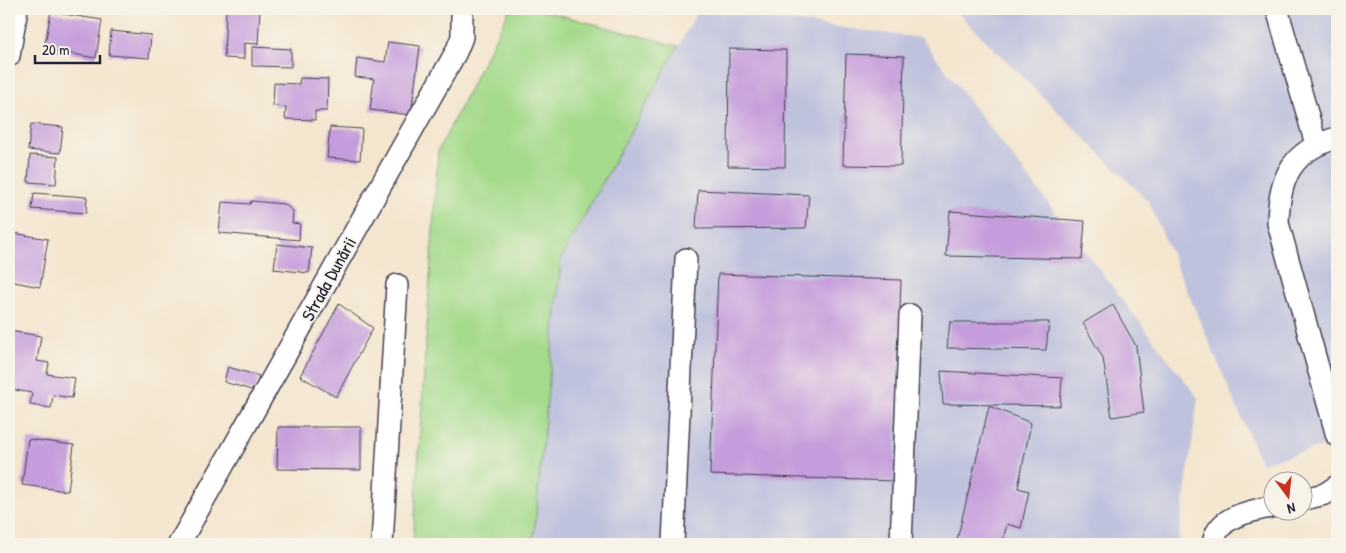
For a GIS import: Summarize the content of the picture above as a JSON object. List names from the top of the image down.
{
  "streets": {
    "street": ["Strada Dunării"]
  },
  "scale_bar": "20 m",
  "north": "bottom"
}
